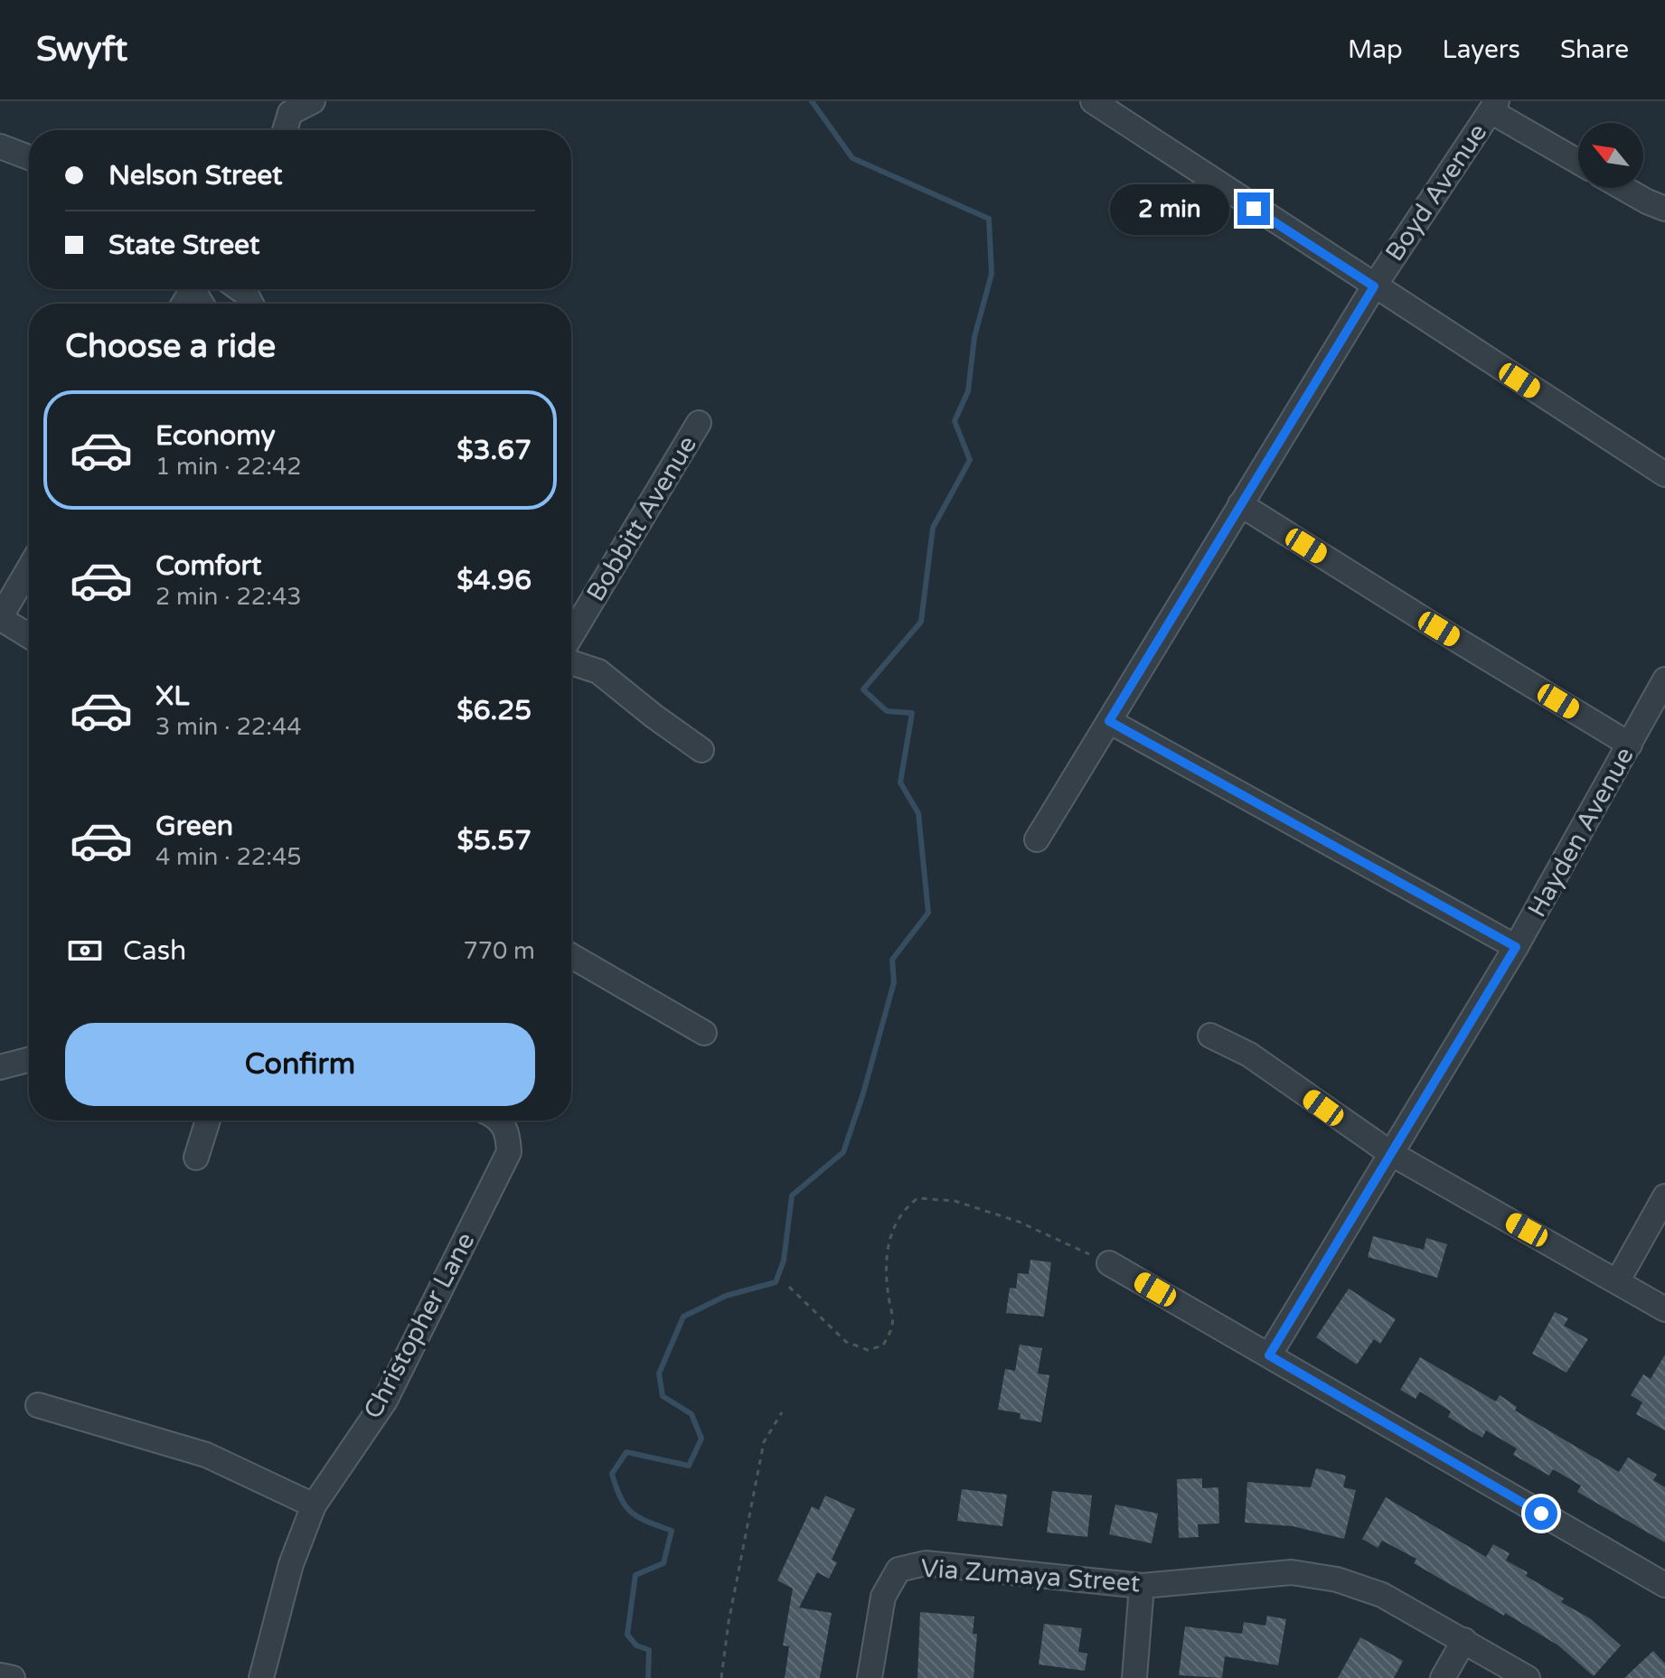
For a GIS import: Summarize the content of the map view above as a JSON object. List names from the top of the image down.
{
  "streets": {
    "street": [
      "Boyd Avenue",
      "Bobbitt Avenue",
      "Hayden Avenue",
      "Christopher Lane",
      "Via Zumaya Street"
    ]
  },
  "north": "top left",
  "page": {
    "header": "Swyft",
    "nav": ["Map", "Layers", "Share"],
    "banner": ["Nelson Street", "State Street"],
    "bubble": "2 min",
    "heading": "Choose a ride",
    "list": [
      {
        "name": "Economy",
        "note": "1 min · 22:42",
        "value": "$3.67"
      },
      {
        "name": "Comfort",
        "note": "2 min · 22:43",
        "value": "$4.96"
      },
      {
        "name": "XL",
        "note": "3 min · 22:44",
        "value": "$6.25"
      },
      {
        "name": "Green",
        "note": "4 min · 22:45",
        "value": "$5.57"
      }
    ],
    "pay": ["Cash", "770 m"],
    "buttons": "Confirm"
  }
}
